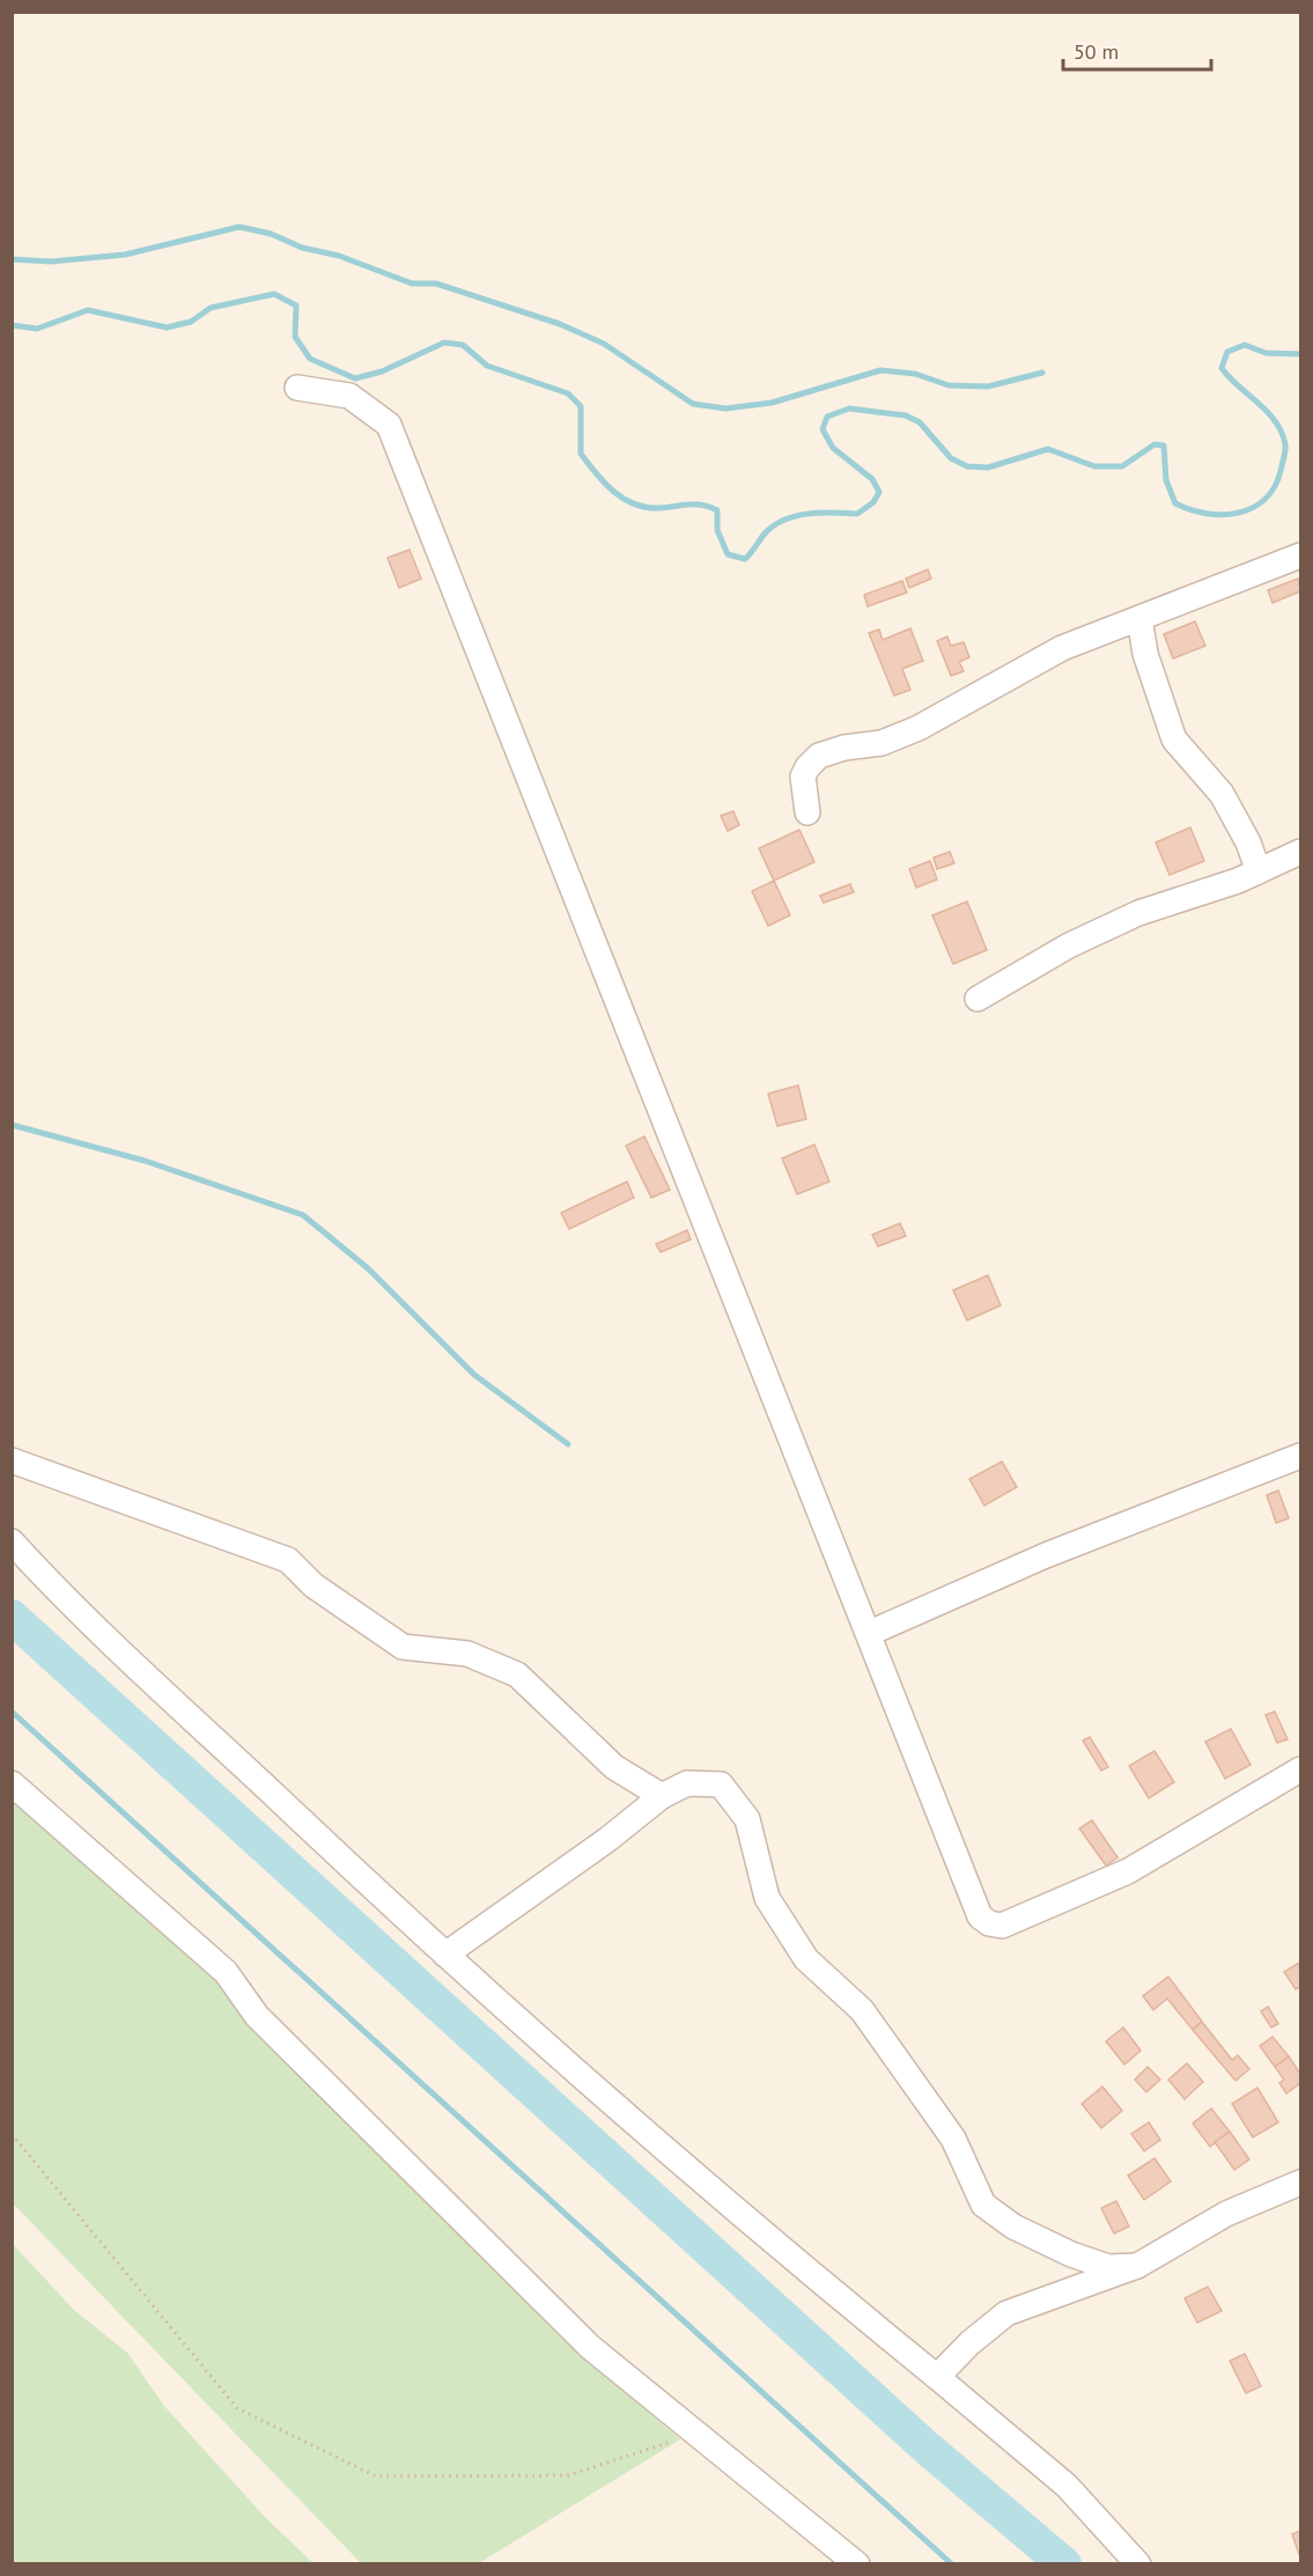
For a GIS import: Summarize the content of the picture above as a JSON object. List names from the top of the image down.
{
  "scale_bar": "50 m"
}
